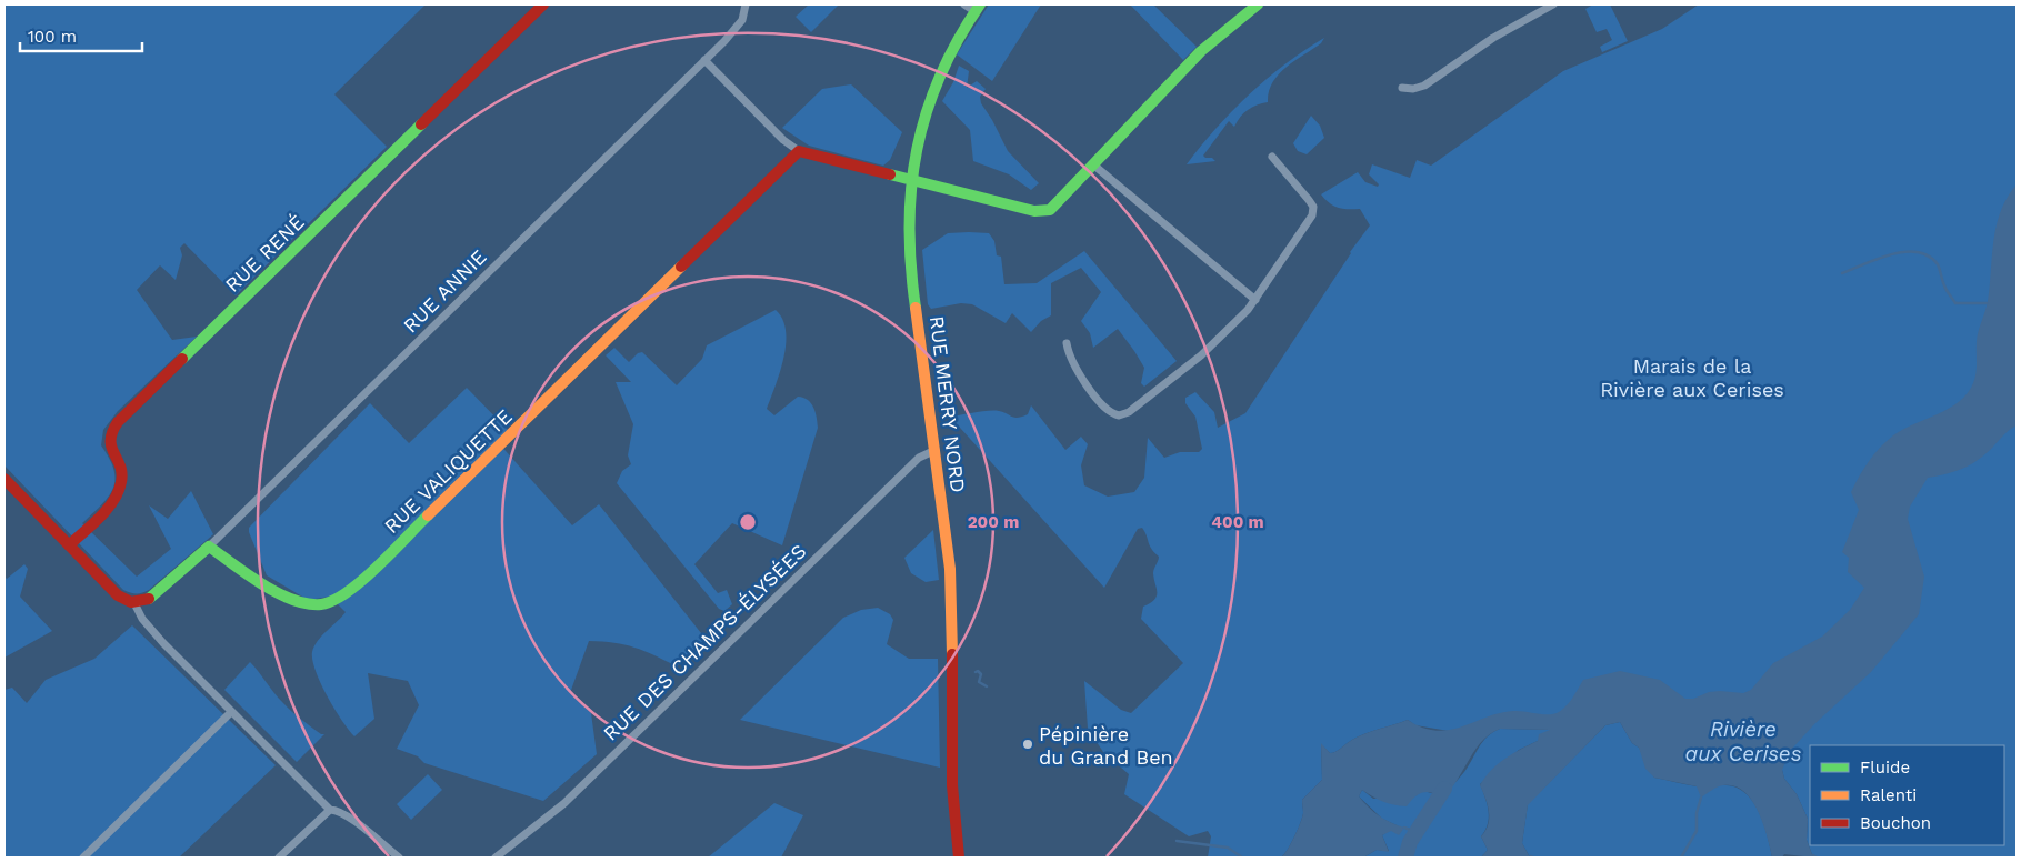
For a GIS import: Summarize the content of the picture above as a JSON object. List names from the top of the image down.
{
  "streets": {
    "street": [
      "RUE RENÉ",
      "RUE ANNIE",
      "RUE MERRY NORD",
      "RUE VALIQUETTE",
      "RUE DES CHAMPS-ÉLYSÉES"
    ]
  },
  "crossings": [
    ["RUE ANNIE", "RUE VALIQUETTE"],
    ["RUE MERRY NORD", "RUE DES CHAMPS-ÉLYSÉES"]
  ],
  "water": ["Rivière aux Cerises"],
  "parks": ["Marais de la Rivière aux Cerises"],
  "places": ["Pépinière du Grand Ben"],
  "legend": ["Fluide", "Ralenti", "Bouchon"],
  "scale_bar": "100 m",
  "rings": ["200 m", "400 m"]
}
